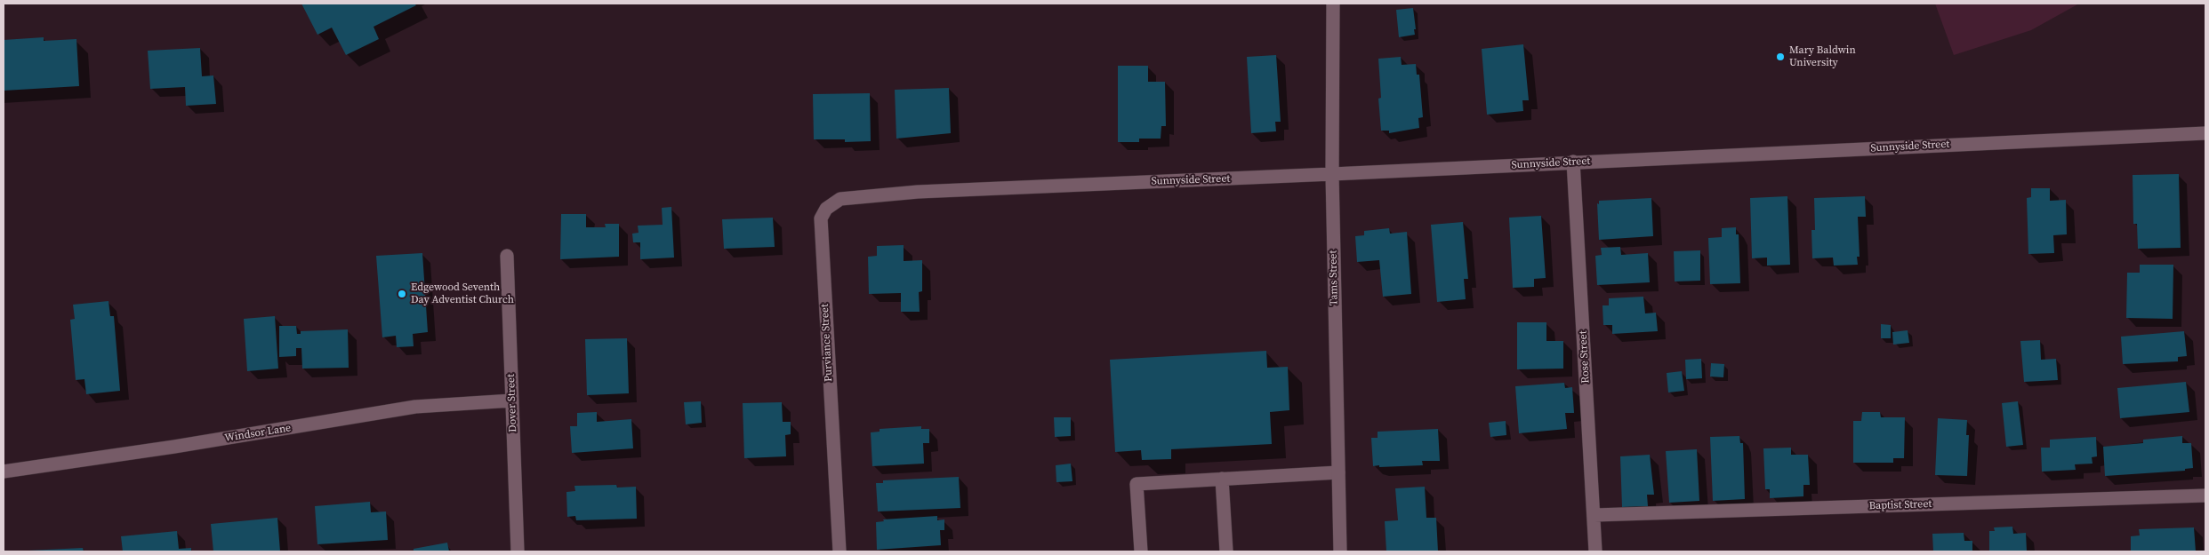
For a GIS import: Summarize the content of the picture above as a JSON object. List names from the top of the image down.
{
  "streets": {
    "street": [
      "Sunnyside Street",
      "Tams Street",
      "Purviance Street",
      "Rose Street",
      "Dover Street",
      "Windsor Lane",
      "Baptist Street"
    ]
  },
  "crossings": [
    ["Sunnyside Street", "Tams Street"],
    ["Sunnyside Street", "Purviance Street"],
    ["Sunnyside Street", "Rose Street"],
    ["Rose Street", "Baptist Street"],
    ["Dover Street", "Windsor Lane"]
  ],
  "places": ["Mary Baldwin University", "Edgewood Seventh Day Adventist Church"]
}
